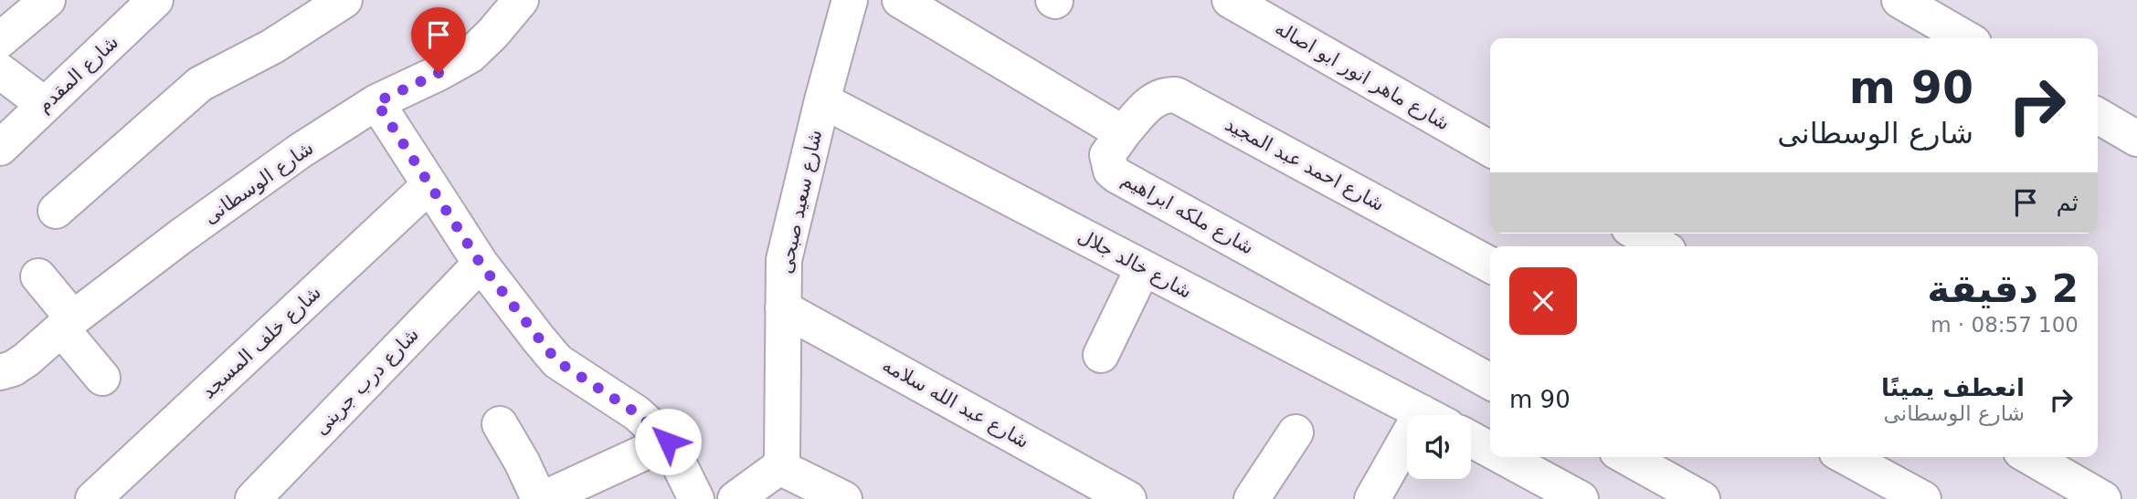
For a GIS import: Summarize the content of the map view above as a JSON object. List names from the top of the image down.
{
  "streets": {
    "street": [
      "شارع المقدم",
      "شارع ماهر انور ابو اصاله",
      "شارع احمد عبد المجيد",
      "شارع الوسطانى",
      "شارع سعيد صبحى",
      "شارع ملكه ابراهيم",
      "شارع خالد جلال",
      "شارع خلف المسجد",
      "شارع درب جرينى",
      "شارع عبد الله سلامه"
    ]
  },
  "crossings": [
    ["شارع احمد عبد المجيد", "شارع ملكه ابراهيم"],
    ["شارع سعيد صبحى", "شارع خالد جلال"],
    ["شارع سعيد صبحى", "شارع عبد الله سلامه"]
  ],
  "page": {
    "turn": ["90 m", "شارع الوسطانى"],
    "then": "ثم",
    "heading": ["2 دقيقة", "100 m · 08:57"],
    "list": [
      {
        "name": "انعطف يمينًا",
        "note": "شارع الوسطانى",
        "value": "90 m"
      }
    ]
  }
}
